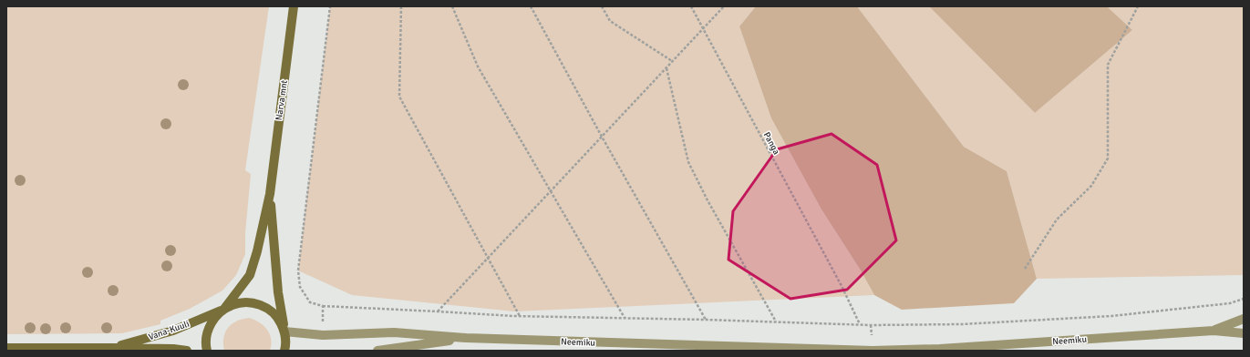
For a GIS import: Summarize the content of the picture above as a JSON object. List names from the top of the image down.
{
  "streets": {
    "main road": ["Narva mnt", "Vana-Kuuli"],
    "street": ["Neemiku"],
    "path": ["Panga"]
  },
  "crossings": [
    ["Narva mnt", "Vana-Kuuli"],
    ["Narva mnt", "Neemiku"],
    ["Vana-Kuuli", "Neemiku"]
  ]
}
